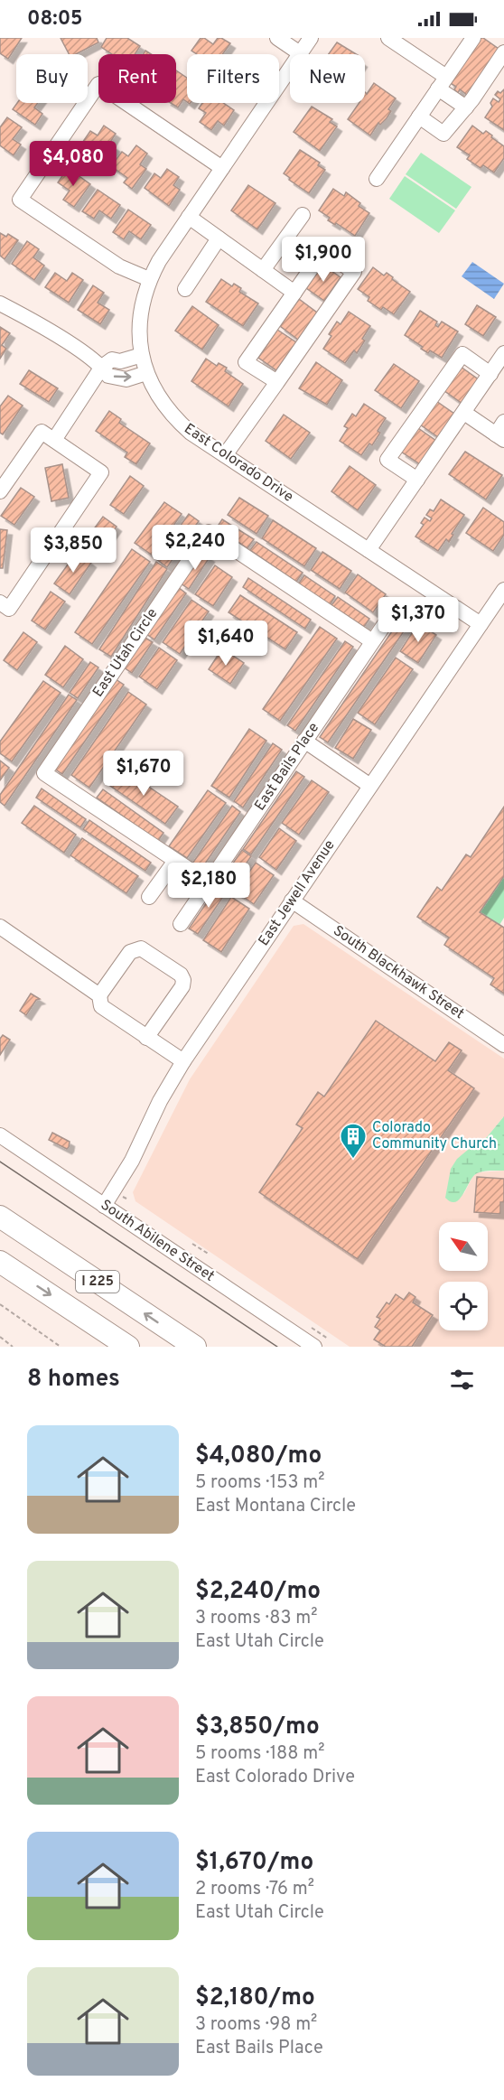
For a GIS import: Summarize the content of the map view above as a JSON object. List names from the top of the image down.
{
  "streets": {
    "highway": ["I 225"],
    "street": [
      "East Colorado Drive",
      "East Utah Circle",
      "East Bails Place",
      "East Jewell Avenue",
      "South Blackhawk Street",
      "South Abilene Street"
    ]
  },
  "crossings": [
    ["East Colorado Drive", "East Jewell Avenue"],
    ["East Utah Circle", "East Bails Place"],
    ["East Jewell Avenue", "South Blackhawk Street"],
    ["East Jewell Avenue", "South Abilene Street"]
  ],
  "places": {
    "building": ["Colorado Community Church"]
  },
  "north": "top left",
  "page": {
    "status": "08:05",
    "chip": [
      "Buy",
      "Rent",
      "Filters",
      "New"
    ],
    "price": [
      "$4,080",
      "$1,900",
      "$2,240",
      "$3,850",
      "$1,370",
      "$1,640",
      "$1,670",
      "$2,180"
    ],
    "heading": "8 homes",
    "list": [
      {
        "name": "$4,080/mo",
        "note": "5 rooms · 153 m² · East Montana Circle"
      },
      {
        "name": "$2,240/mo",
        "note": "3 rooms · 83 m² · East Utah Circle"
      },
      {
        "name": "$3,850/mo",
        "note": "5 rooms · 188 m² · East Colorado Drive"
      },
      {
        "name": "$1,670/mo",
        "note": "2 rooms · 76 m² · East Utah Circle"
      },
      {
        "name": "$2,180/mo",
        "note": "3 rooms · 98 m² · East Bails Place"
      }
    ]
  }
}
